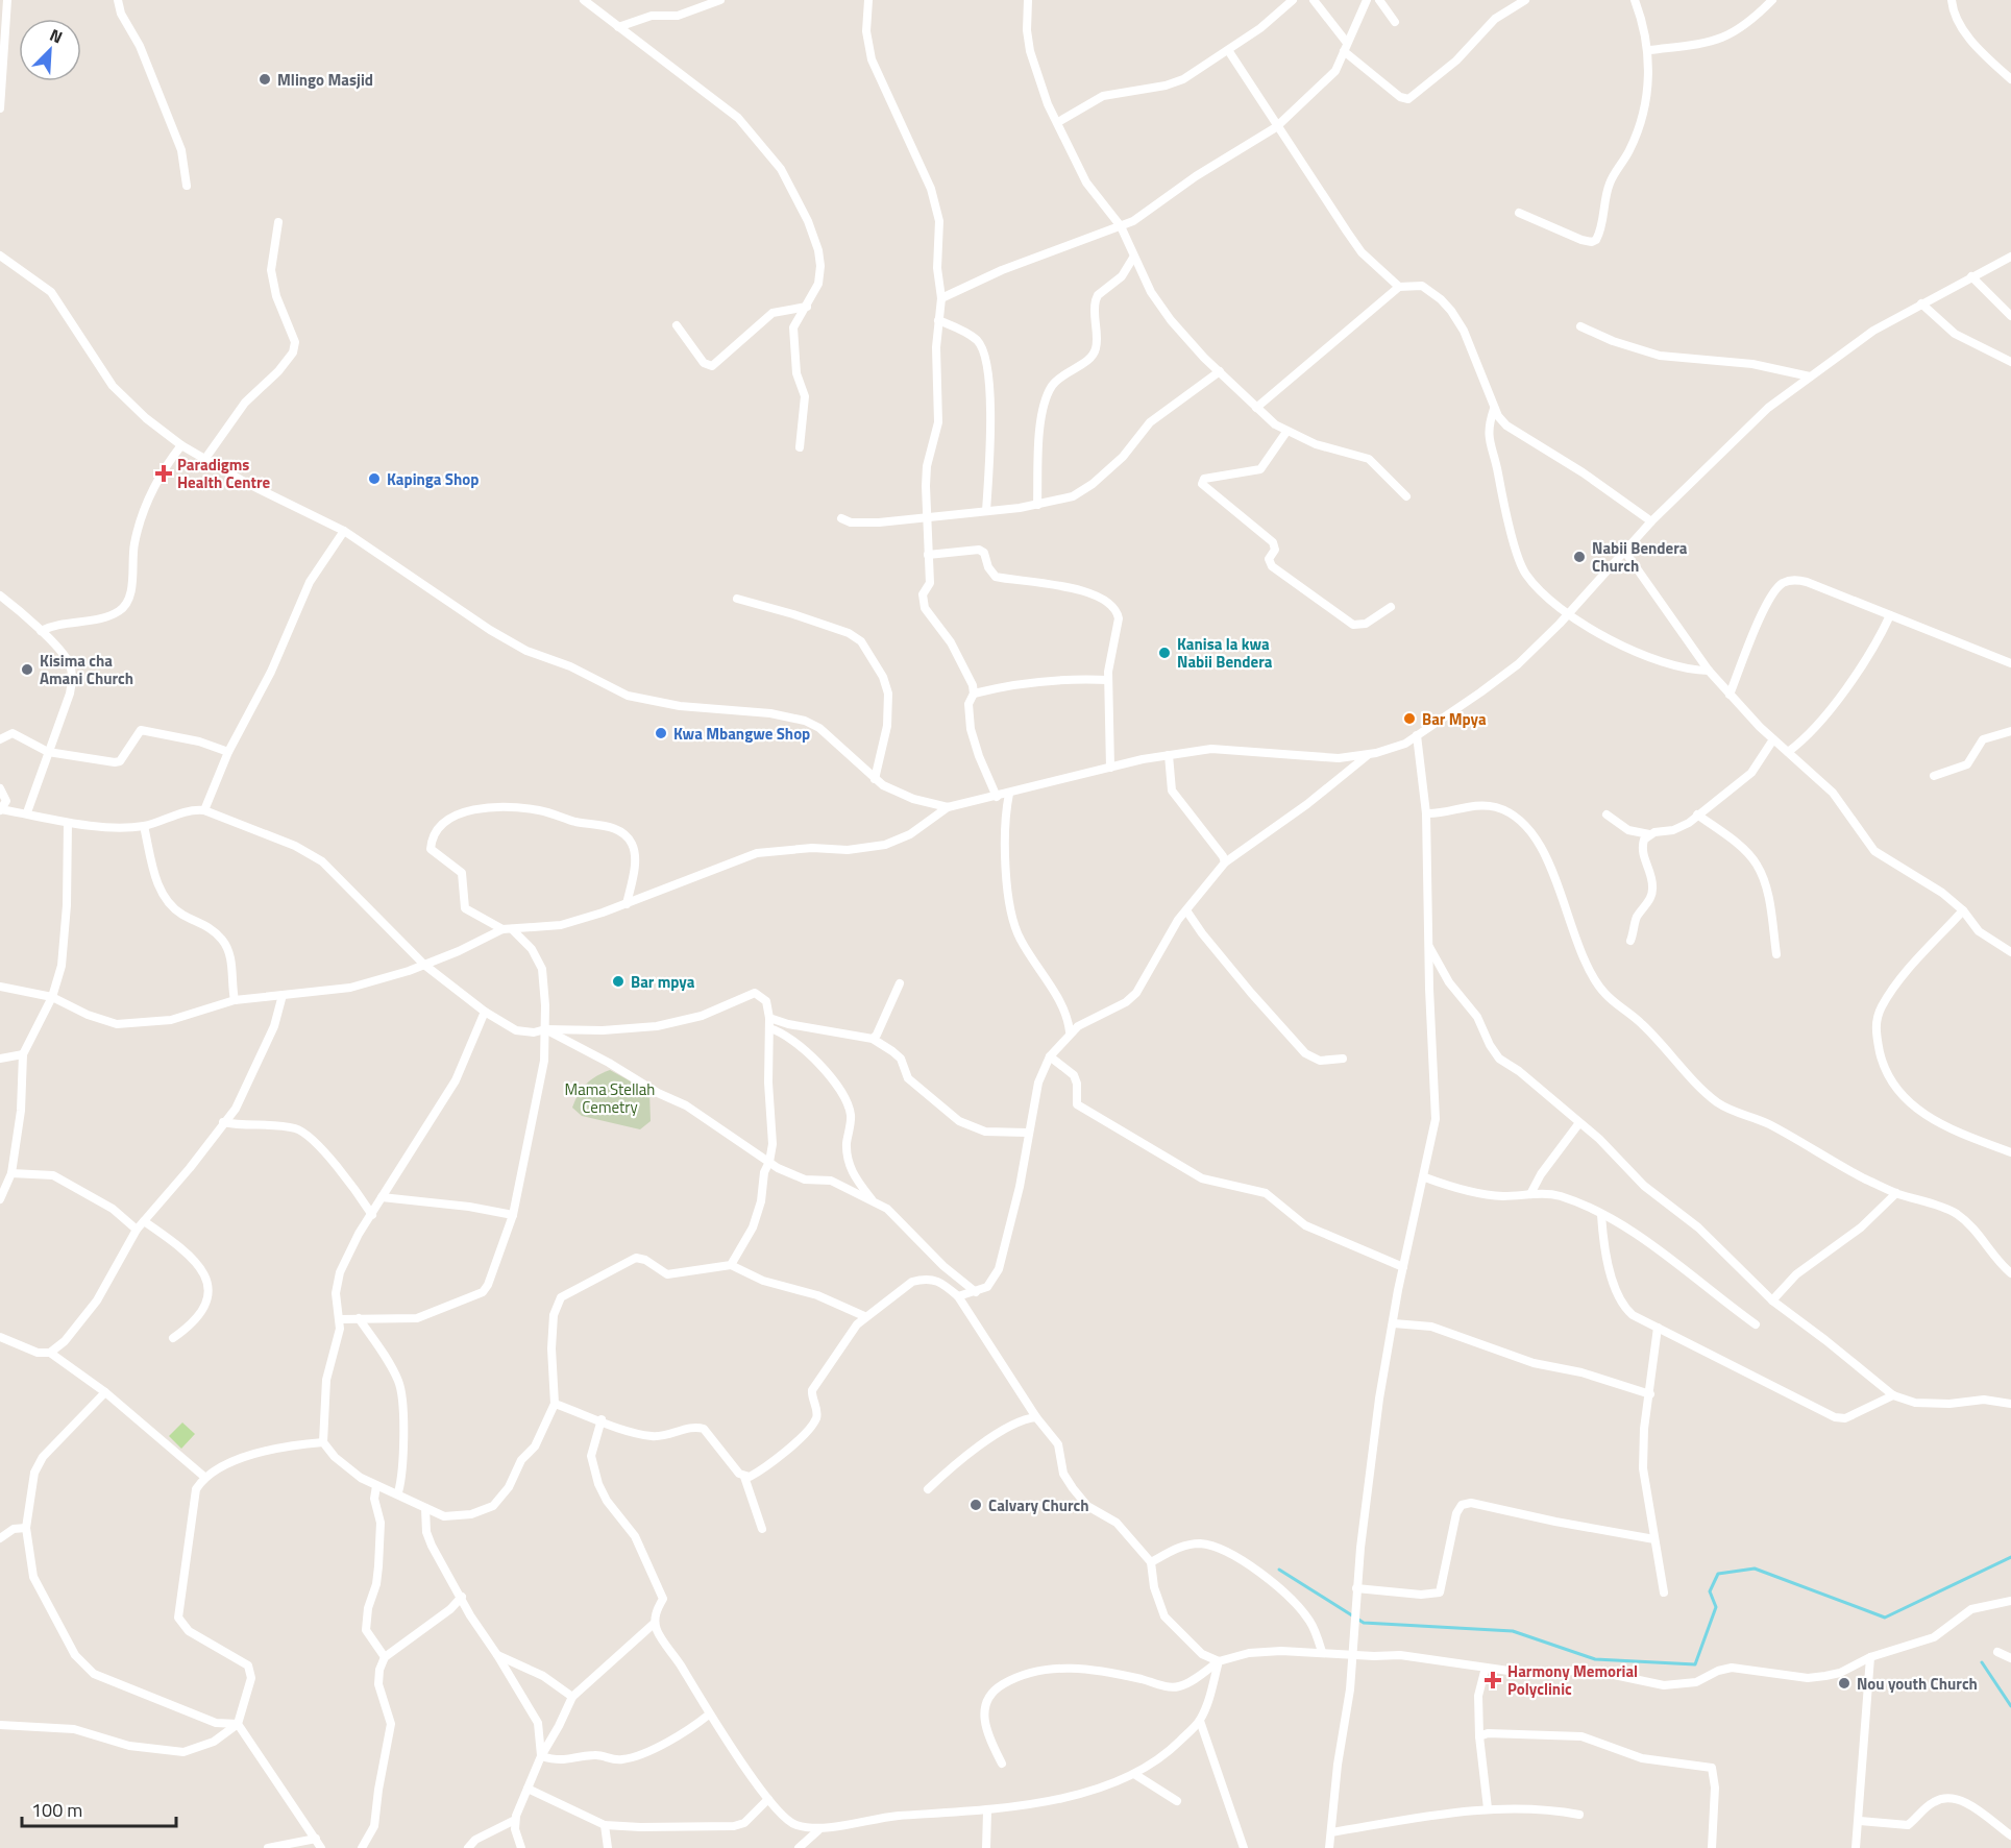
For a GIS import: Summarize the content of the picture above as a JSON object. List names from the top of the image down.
{
  "parks": ["Mama Stellah Cemetry"],
  "places": {
    "other": [
      "Mlingo Masjid",
      "Kapinga Shop",
      "Nabii Bendera Church",
      "Kanisa la kwa Nabii Bendera",
      "Kisima cha Amani Church",
      "Bar Mpya",
      "Kwa Mbangwe Shop",
      "Bar mpya",
      "Calvary Church",
      "Nou youth Church"
    ],
    "health": ["Paradigms Health Centre", "Harmony Memorial Polyclinic"]
  },
  "scale_bar": "100 m",
  "north": "top right"
}
